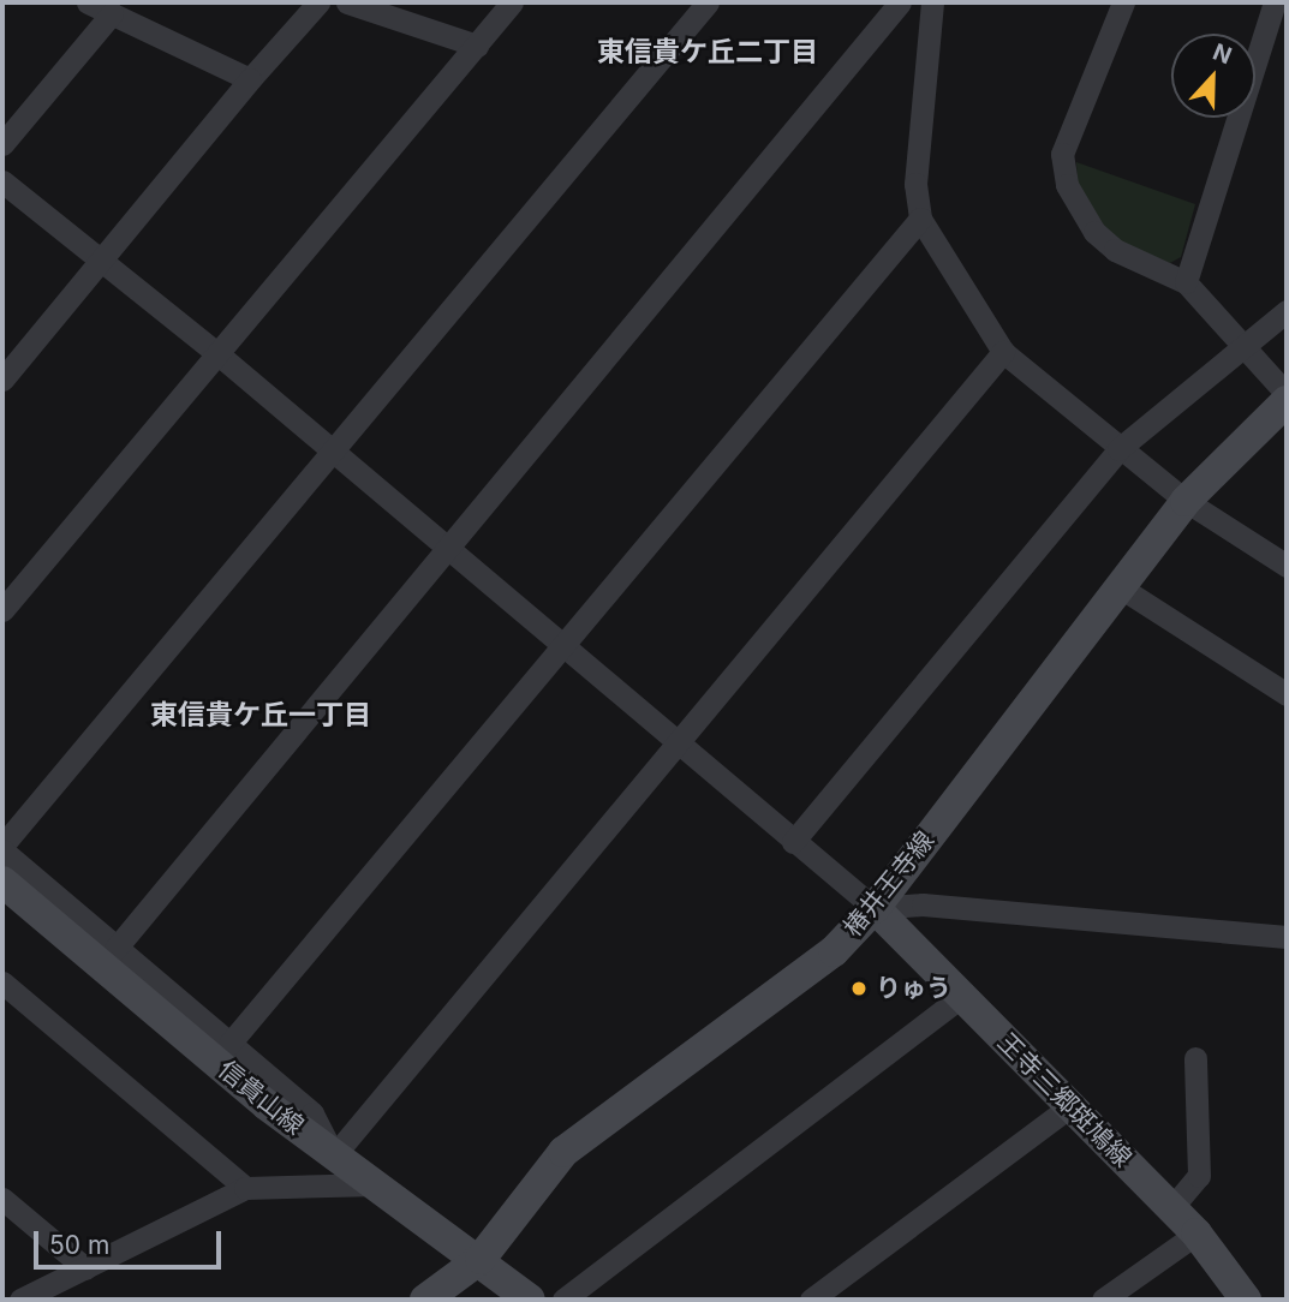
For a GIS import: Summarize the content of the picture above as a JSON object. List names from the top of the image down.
{
  "streets": {
    "main road": ["椿井王寺線", "信貴山線", "王寺三郷斑鳩線"]
  },
  "crossings": [
    ["椿井王寺線", "信貴山線"],
    ["椿井王寺線", "王寺三郷斑鳩線"]
  ],
  "districts": ["東信貴ケ丘二丁目", "東信貴ケ丘一丁目"],
  "places": ["りゅう"],
  "scale_bar": "50 m",
  "north": "top"
}
